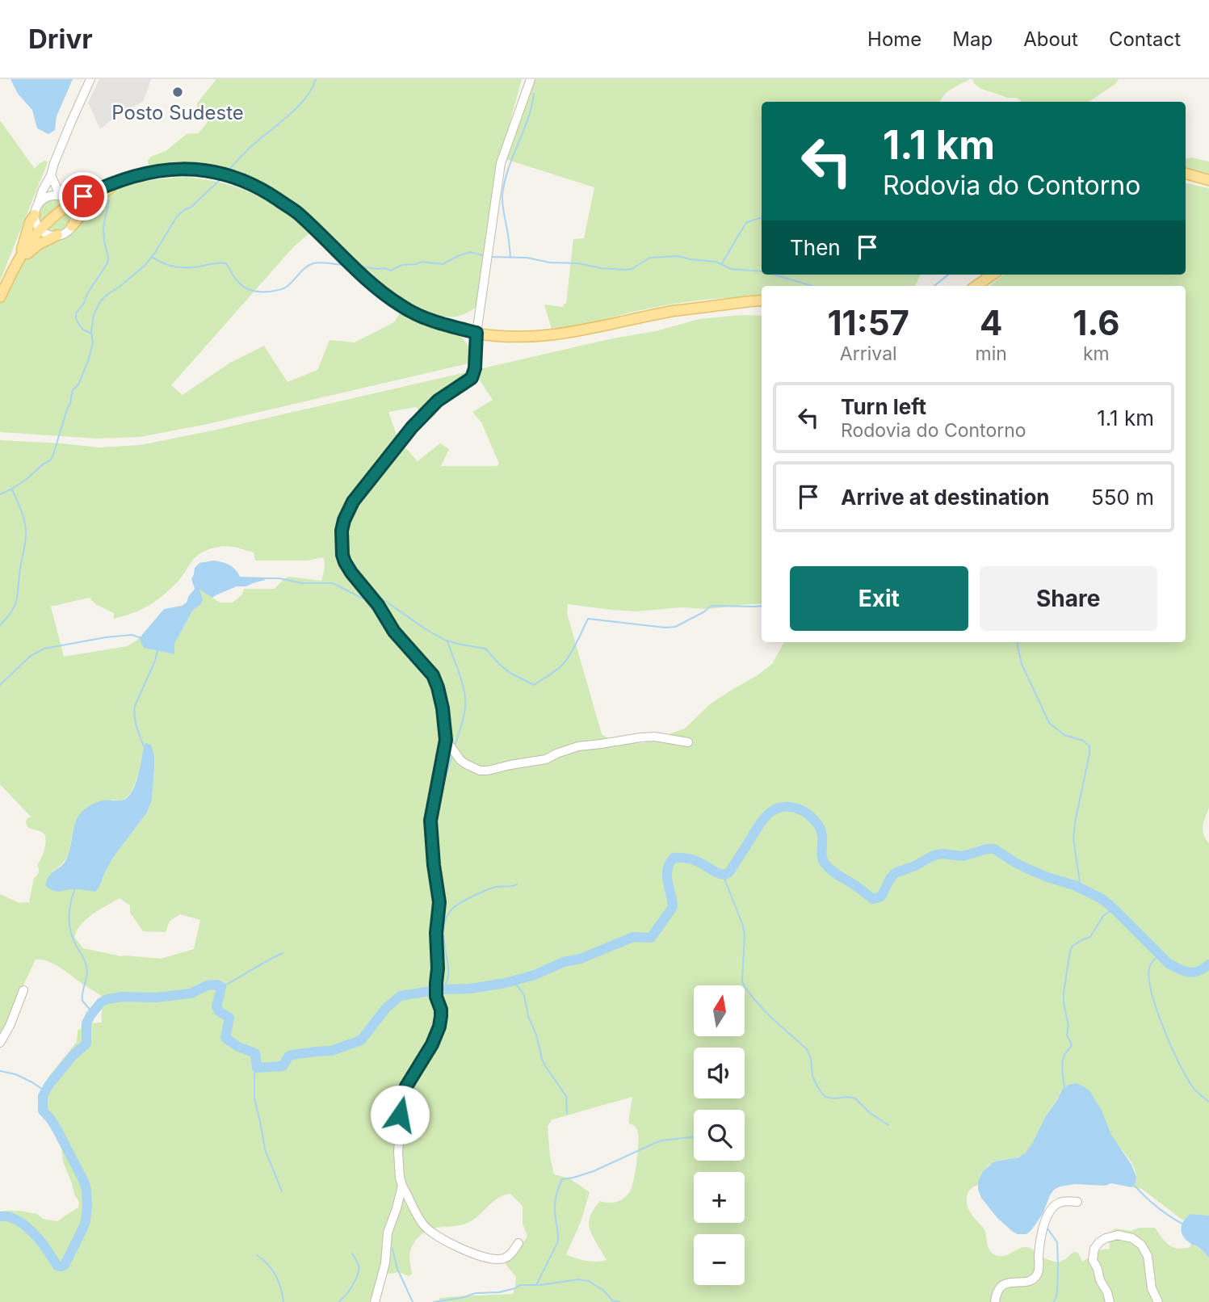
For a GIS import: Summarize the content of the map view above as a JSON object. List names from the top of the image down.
{
  "places": ["Posto Sudeste"],
  "north": "top",
  "page": {
    "header": "Drivr",
    "nav": [
      "Home",
      "Map",
      "About",
      "Contact"
    ],
    "turn": ["1.1 km", "Rodovia do Contorno"],
    "then": "Then",
    "eta": [
      "11:57",
      "Arrival",
      "4",
      "min",
      "1.6",
      "km"
    ],
    "list": [
      {
        "name": "Turn left",
        "note": "Rodovia do Contorno",
        "value": "1.1 km"
      },
      {
        "name": "Arrive at destination",
        "value": "550 m"
      }
    ],
    "buttons": ["Exit", "Share"],
    "map_buttons": ["+", "−"]
  }
}
